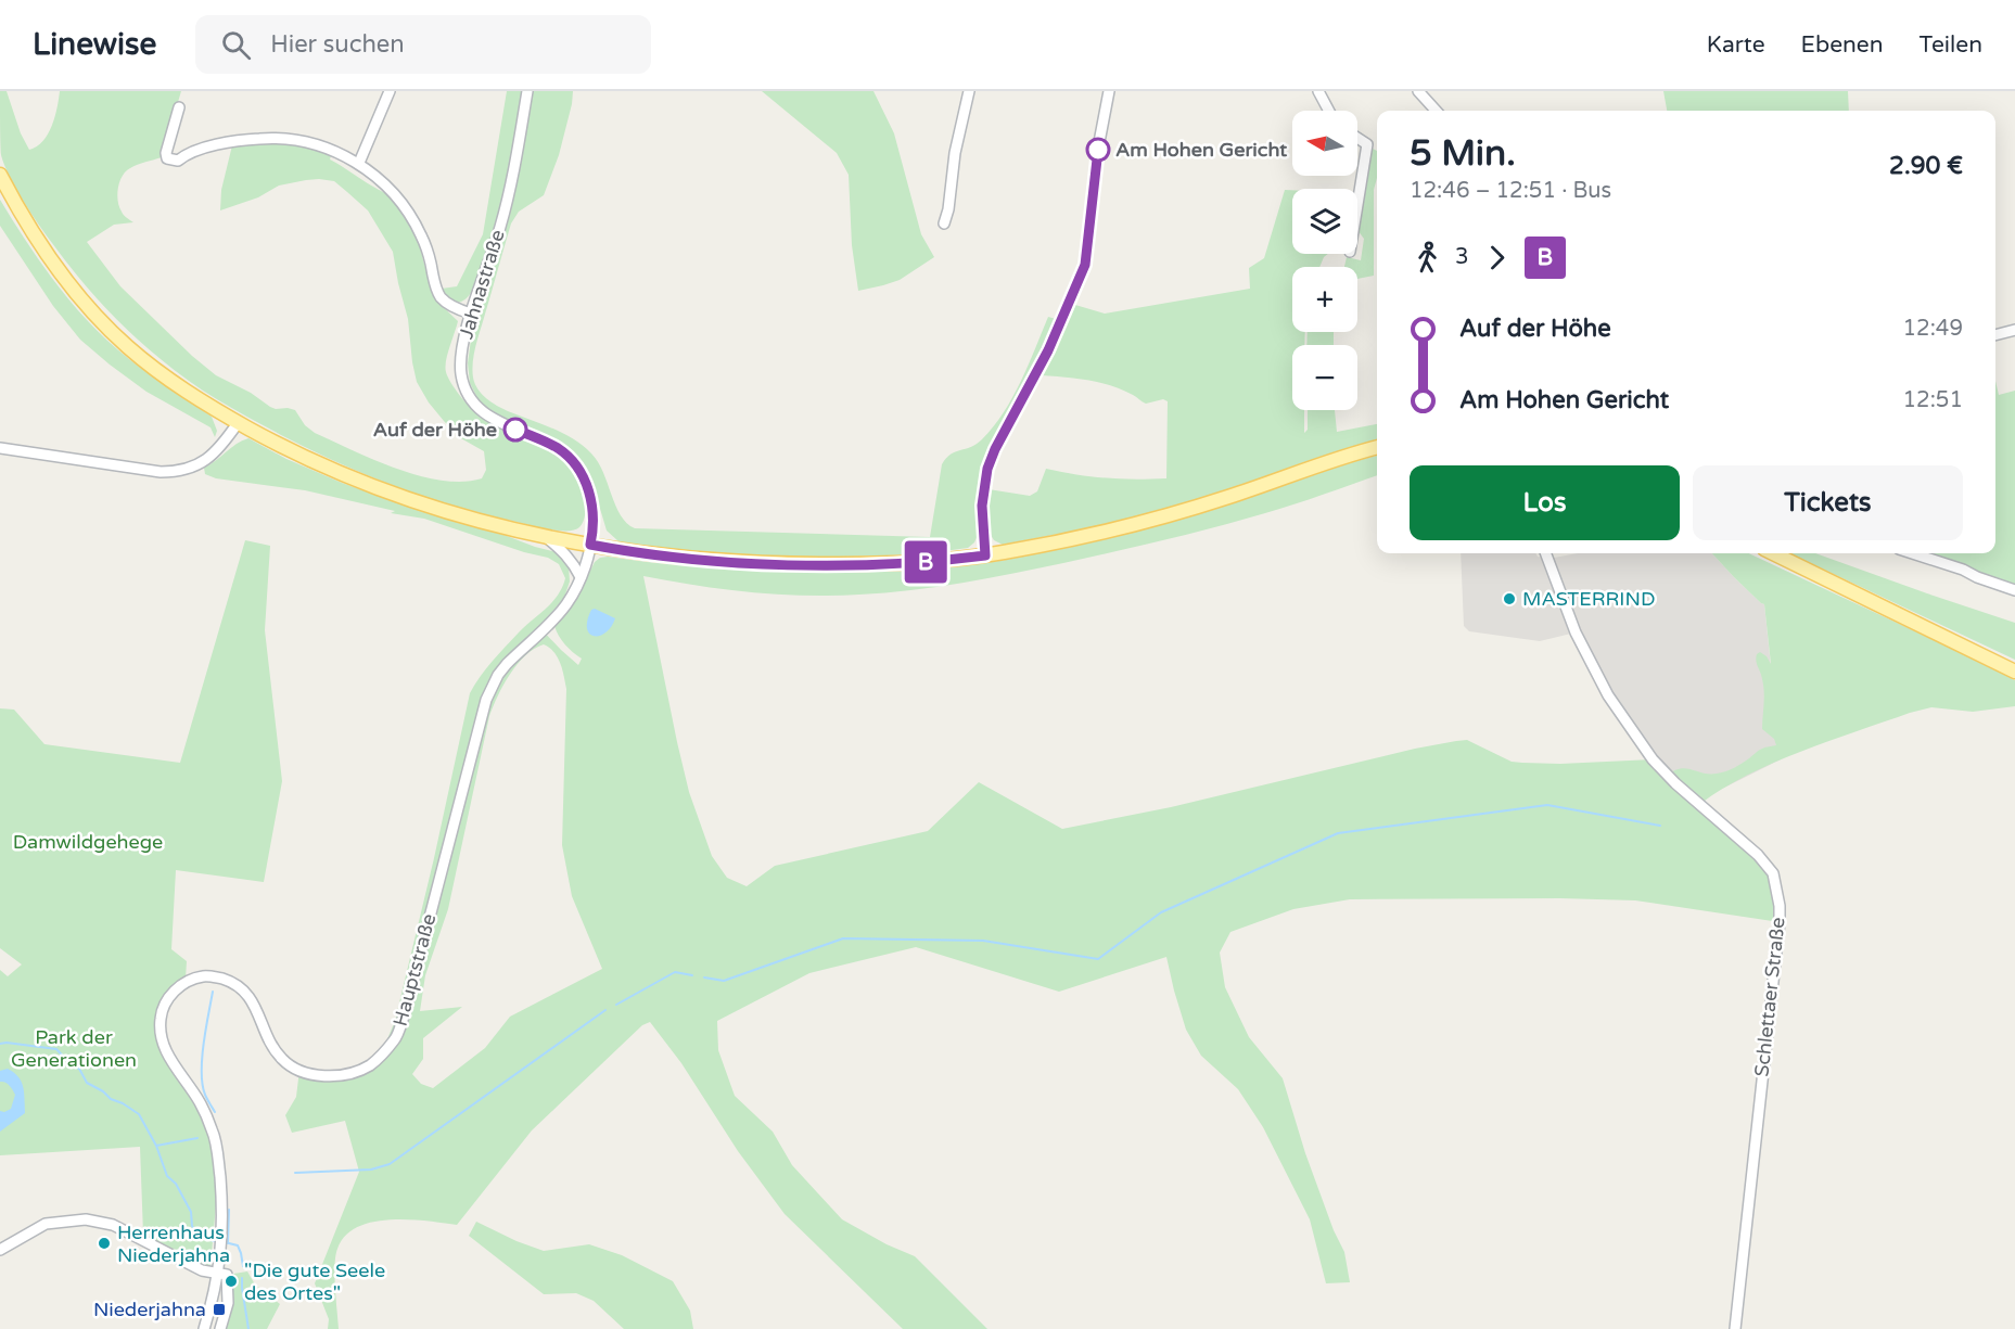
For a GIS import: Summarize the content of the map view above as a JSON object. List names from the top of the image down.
{
  "streets": {
    "street": ["Jahnastraße", "Hauptstraße", "Schlettaer Straße"]
  },
  "crossings": [
    ["Jahnastraße", "Hauptstraße"]
  ],
  "parks": ["Damwildgehege", "Park der Generationen"],
  "places": {
    "other": [
      "Am Hohen Gericht",
      "Auf der Höhe",
      "MASTERRIND",
      "Herrenhaus Niederjahna",
      "\"Die gute Seele des Ortes\""
    ],
    "transit": ["Niederjahna"]
  },
  "lines": ["bus line B"],
  "north": "left",
  "page": {
    "header": "Linewise",
    "search": "Hier suchen",
    "nav": ["Karte", "Ebenen", "Teilen"],
    "on_map": "B",
    "map_buttons": ["+", "−"],
    "heading": ["5 Min.", "12:46 – 12:51 · Bus", "2.90 €"],
    "legs": ["3", "B"],
    "list": [
      {
        "name": "Auf der Höhe",
        "value": "12:49"
      },
      {
        "name": "Am Hohen Gericht",
        "value": "12:51"
      }
    ],
    "buttons": ["Los", "Tickets"]
  }
}
